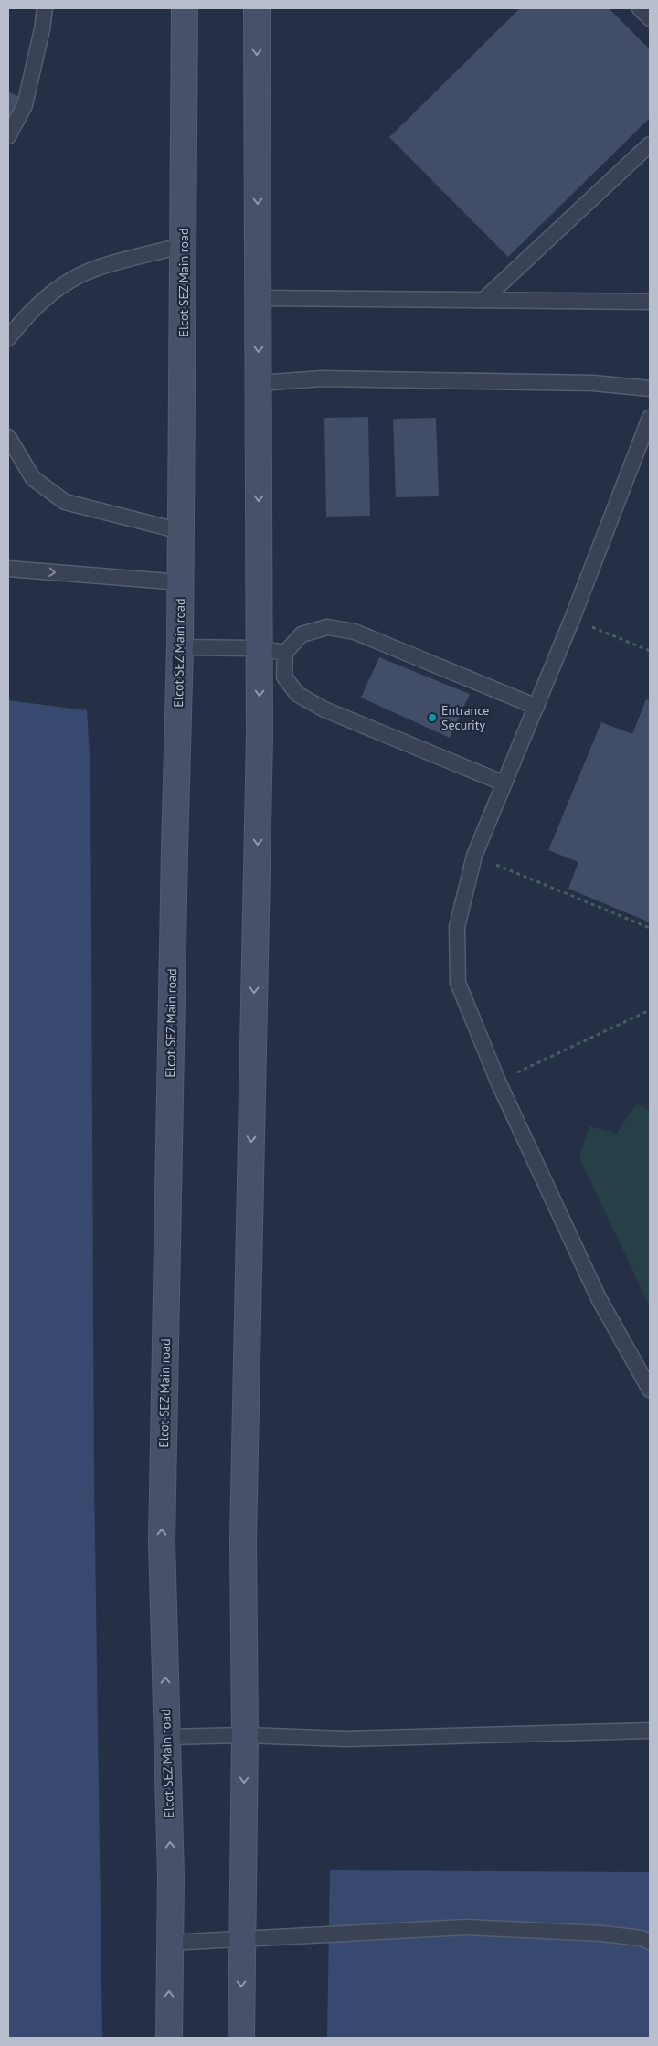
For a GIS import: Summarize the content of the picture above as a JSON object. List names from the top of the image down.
{
  "streets": {
    "street": ["Elcot SEZ Main road"]
  },
  "places": ["Entrance Security"]
}
